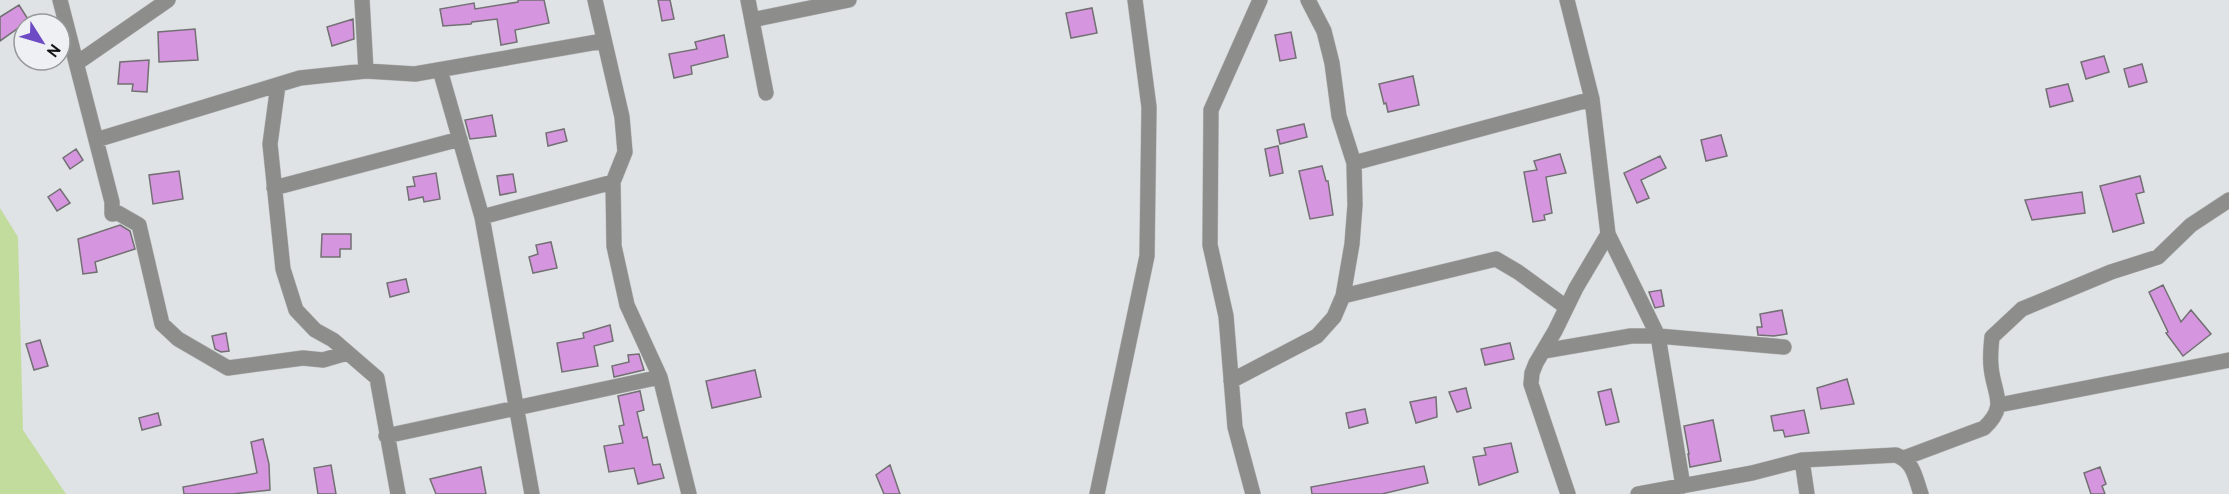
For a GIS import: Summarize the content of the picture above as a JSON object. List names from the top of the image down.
{
  "north": "bottom right"
}
